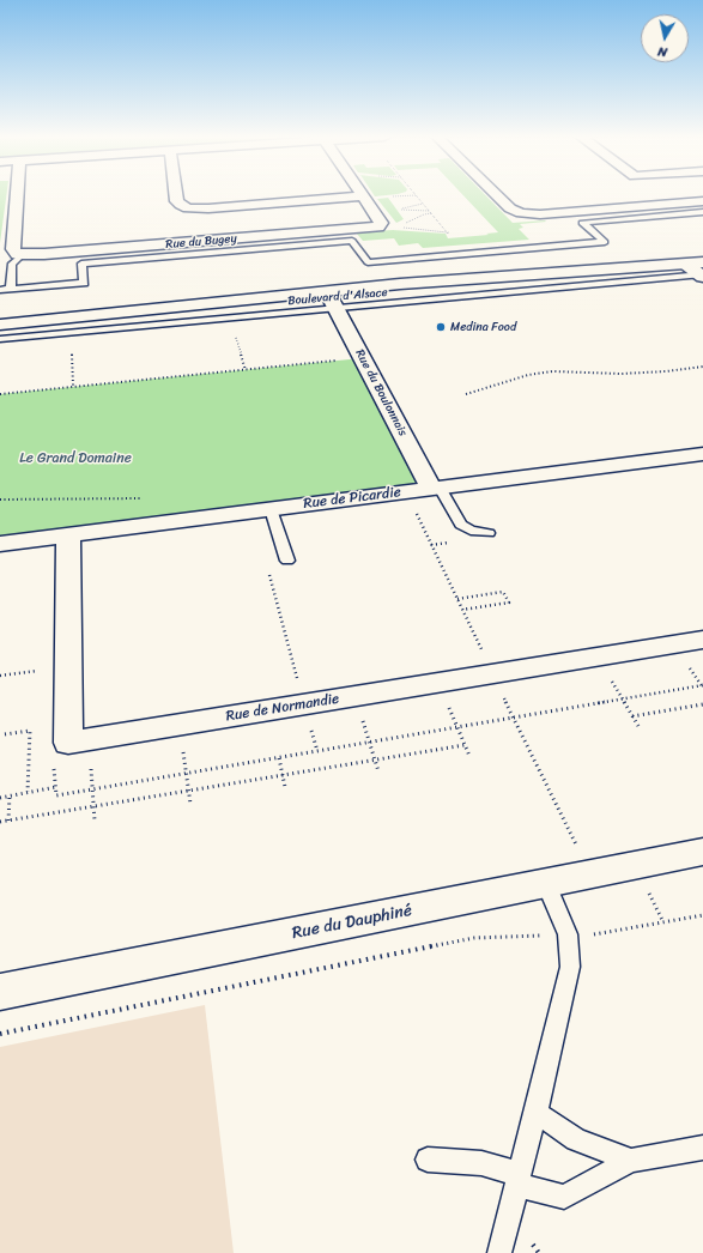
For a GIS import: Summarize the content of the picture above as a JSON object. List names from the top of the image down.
{
  "streets": {
    "street": [
      "Rue du Bugey",
      "Boulevard d'Alsace",
      "Rue du Boulonnais",
      "Rue de Picardie",
      "Rue de Normandie",
      "Rue du Dauphiné"
    ]
  },
  "crossings": [
    ["Boulevard d'Alsace", "Rue du Boulonnais"],
    ["Rue du Boulonnais", "Rue de Picardie"]
  ],
  "parks": ["Le Grand Domaine"],
  "places": ["Medina Food"],
  "north": "bottom"
}
